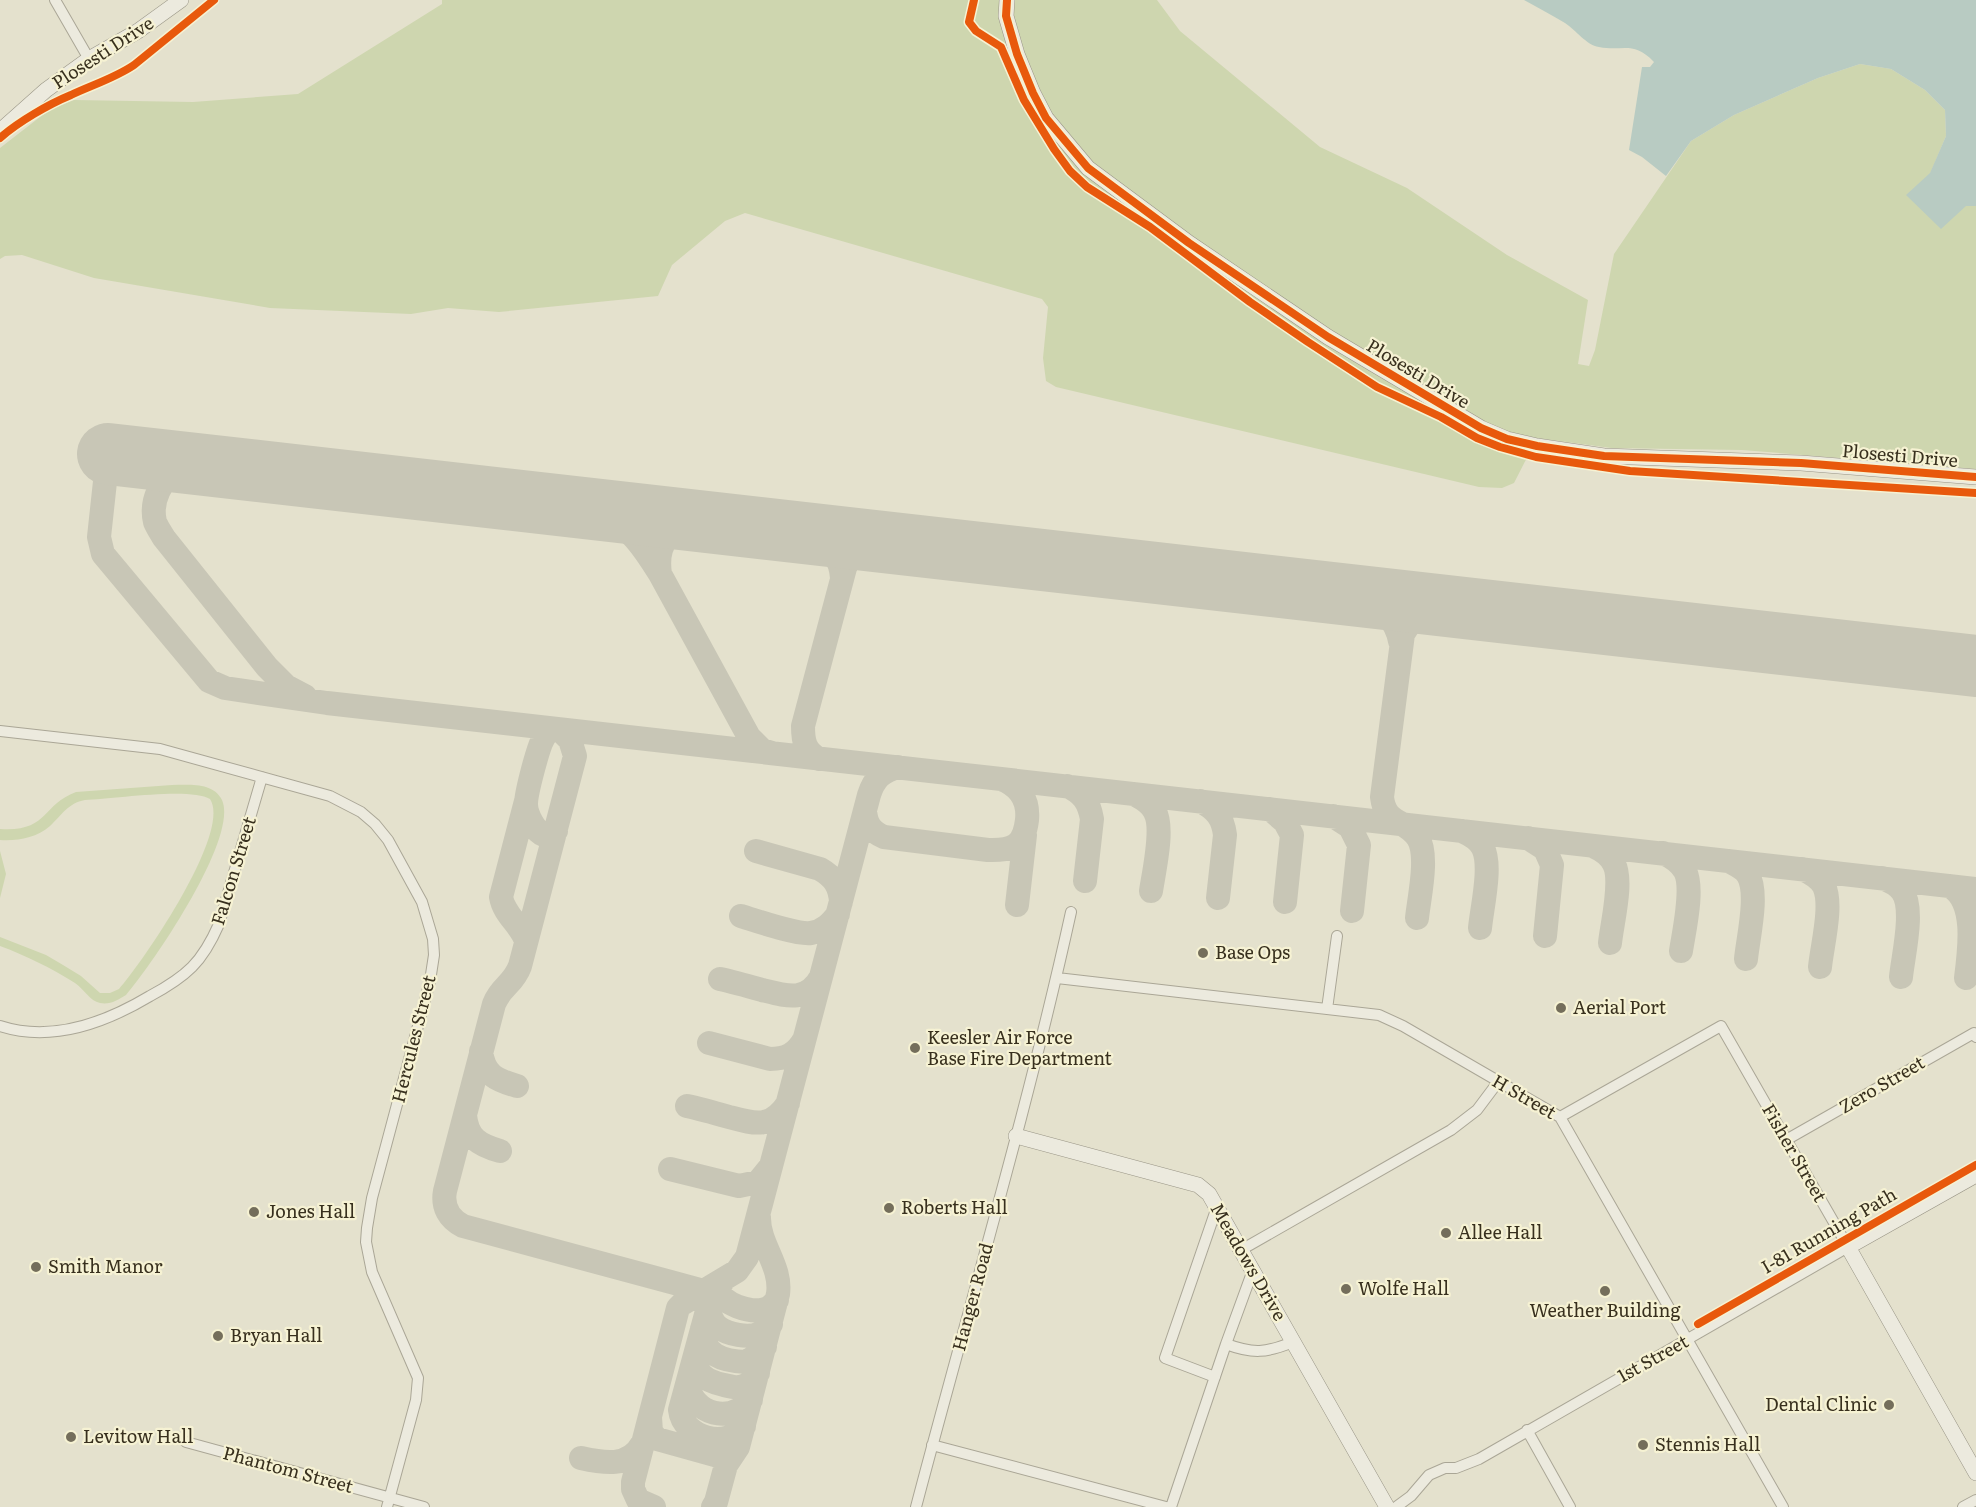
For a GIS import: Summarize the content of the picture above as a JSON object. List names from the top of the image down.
{
  "streets": {
    "street": [
      "Plosesti Drive",
      "Falcon Street",
      "Hercules Street",
      "Zero Street",
      "H Street",
      "Fisher Street",
      "Meadows Drive",
      "Hanger Road",
      "1st Street",
      "Phantom Street"
    ],
    "cycle path": ["I-81 Running Path"]
  },
  "crossings": [
    ["Falcon Street", "Hercules Street"],
    ["Hercules Street", "Phantom Street"],
    ["Zero Street", "Fisher Street"],
    ["H Street", "Fisher Street"],
    ["H Street", "Hanger Road"],
    ["H Street", "1st Street"],
    ["Fisher Street", "1st Street"],
    ["Meadows Drive", "Hanger Road"]
  ],
  "places": [
    "Base Ops",
    "Aerial Port",
    "Keesler Air Force Base Fire Department",
    "Roberts Hall",
    "Jones Hall",
    "Allee Hall",
    "Smith Manor",
    "Wolfe Hall",
    "Weather Building",
    "Bryan Hall",
    "Dental Clinic",
    "Levitow Hall",
    "Stennis Hall"
  ]
}
